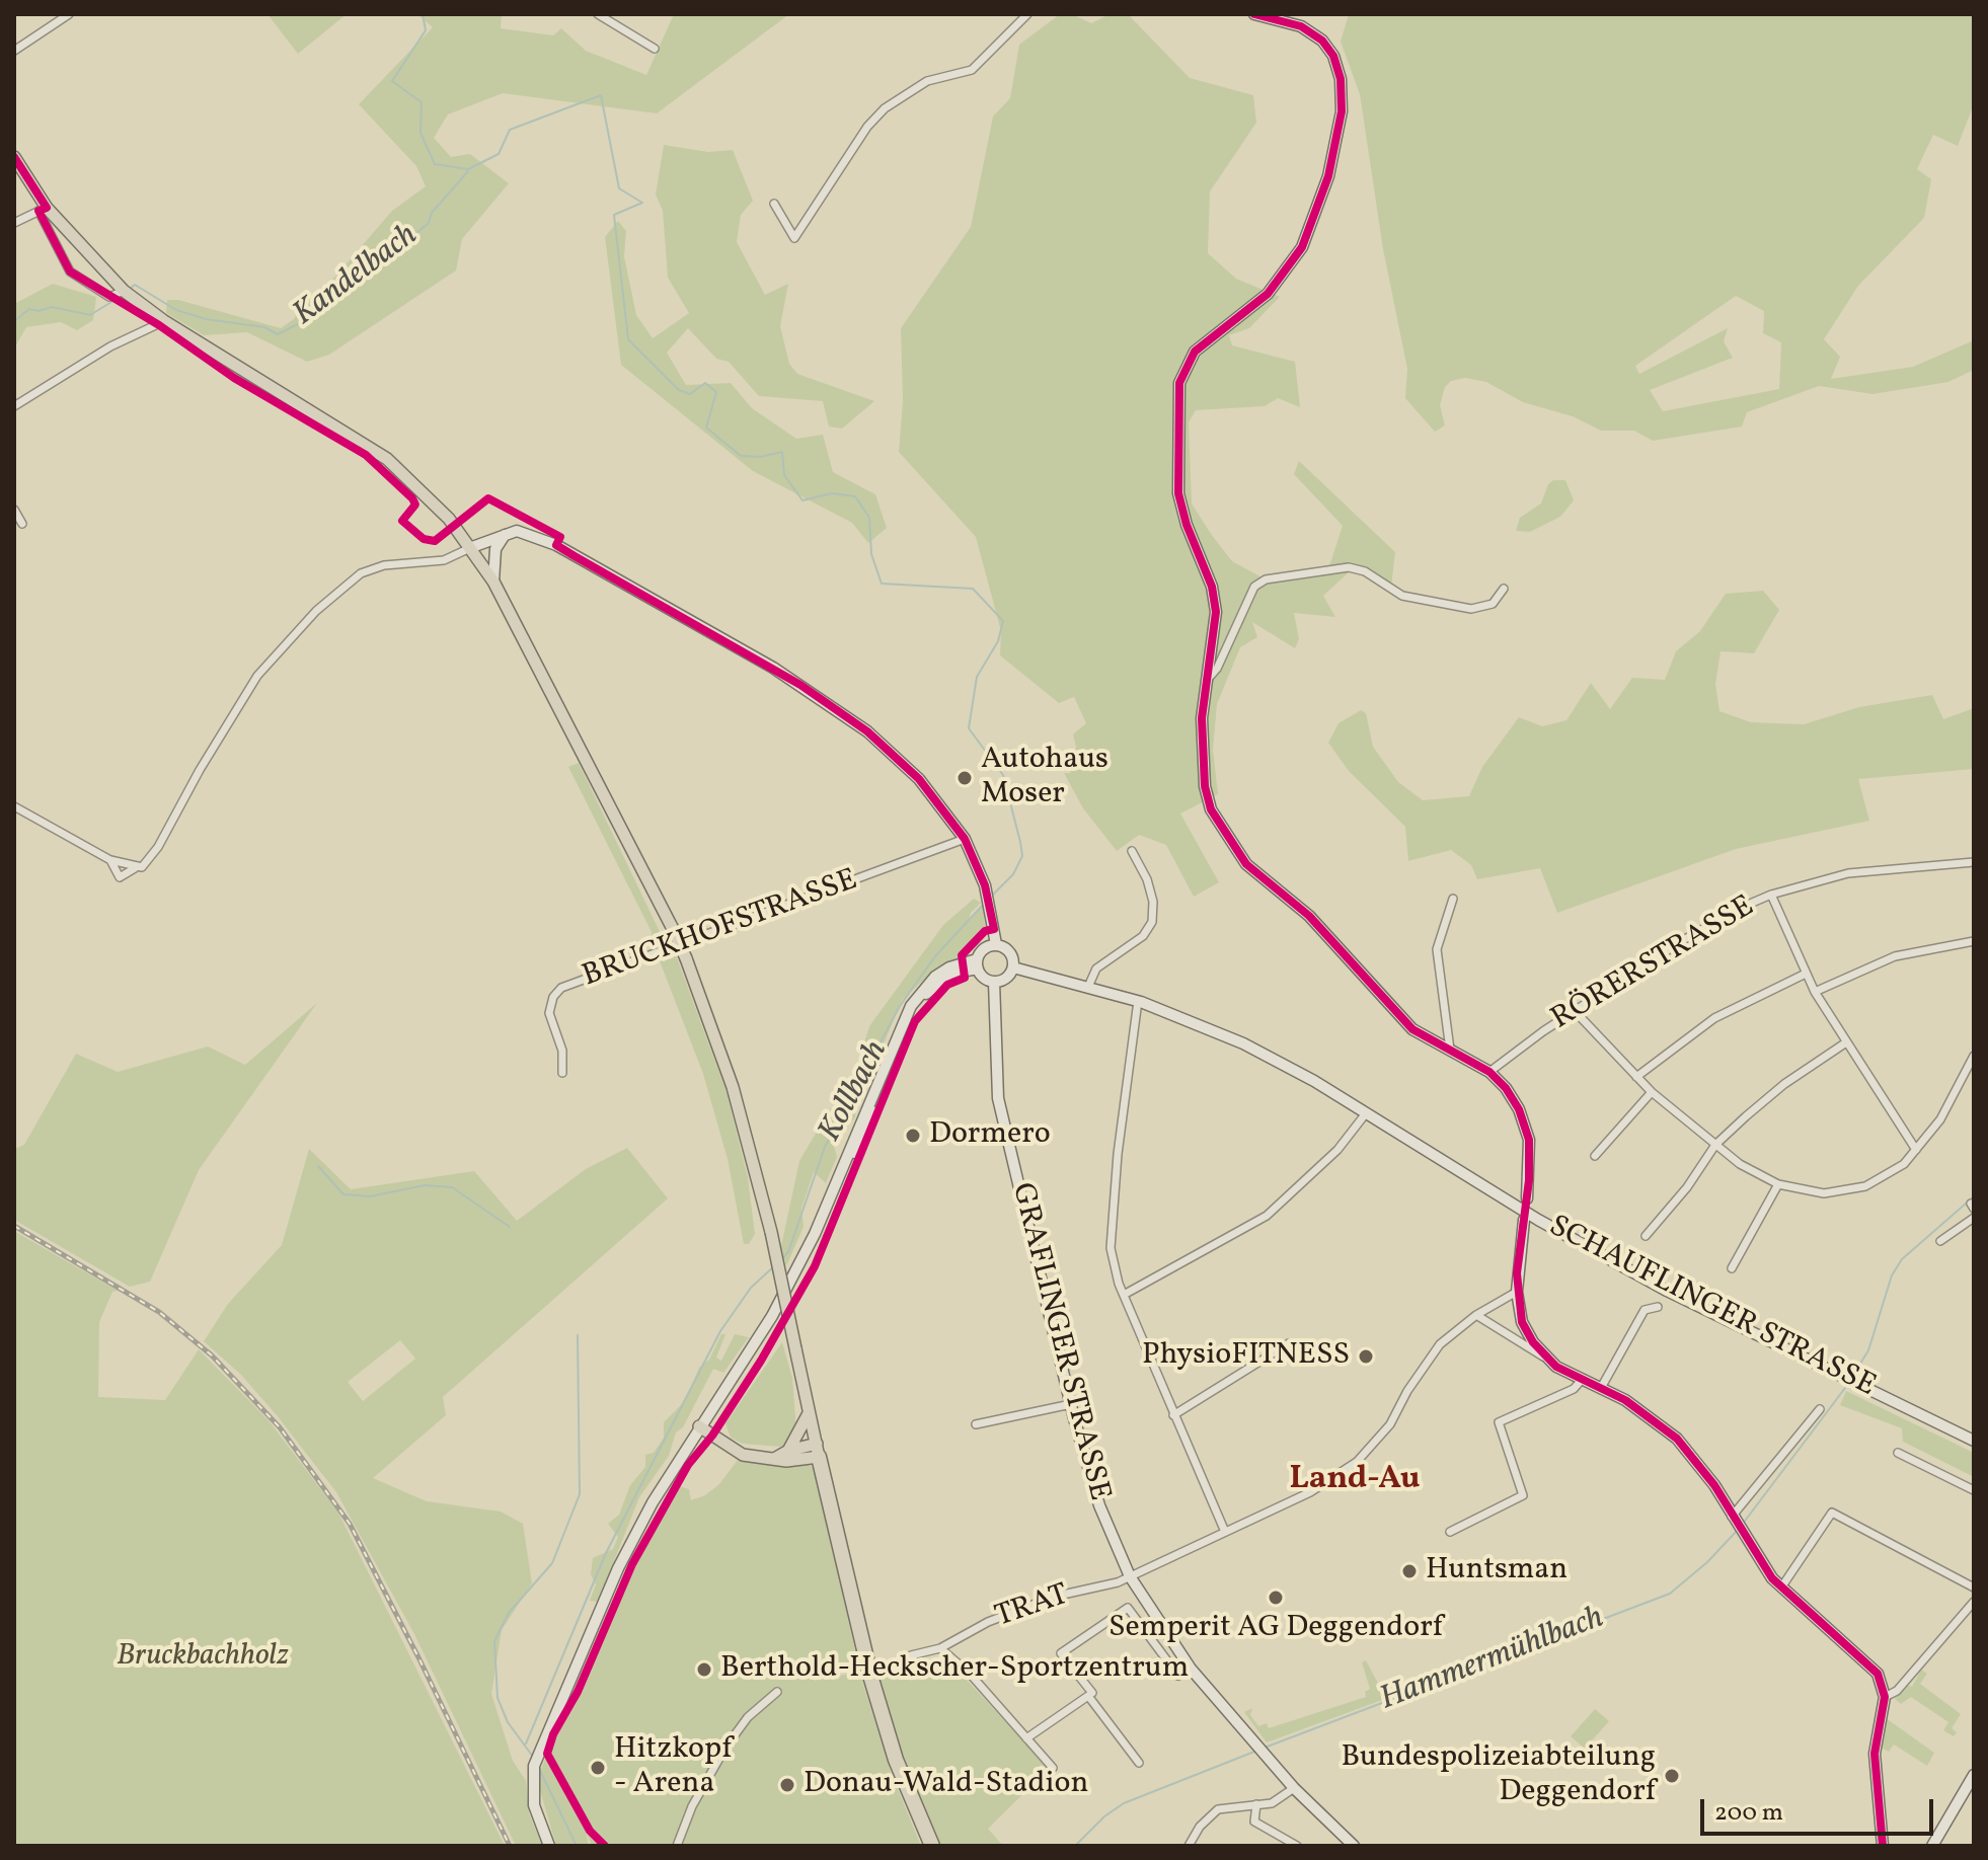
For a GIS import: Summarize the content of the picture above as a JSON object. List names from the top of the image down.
{
  "streets": {
    "street": [
      "BRUCKHOFSTRASSE",
      "RÖRERSTRASSE",
      "SCHAUFLINGER STRASSE",
      "GRAFLINGER STRASSE",
      "TRAT"
    ]
  },
  "crossings": [
    ["SCHAUFLINGER STRASSE", "GRAFLINGER STRASSE"],
    ["GRAFLINGER STRASSE", "TRAT"]
  ],
  "districts": ["Land-Au"],
  "water": ["Kandelbach", "Kollbach", "Hammermühlbach"],
  "parks": ["Bruckbachholz"],
  "places": [
    "Autohaus Moser",
    "Dormero",
    "PhysioFITNESS",
    "Huntsman",
    "Semperit AG Deggendorf",
    "Berthold-Heckscher-Sportzentrum",
    "Hitzkopf - Arena",
    "Bundespolizeiabteilung Deggendorf",
    "Donau-Wald-Stadion"
  ],
  "scale_bar": "200 m"
}
